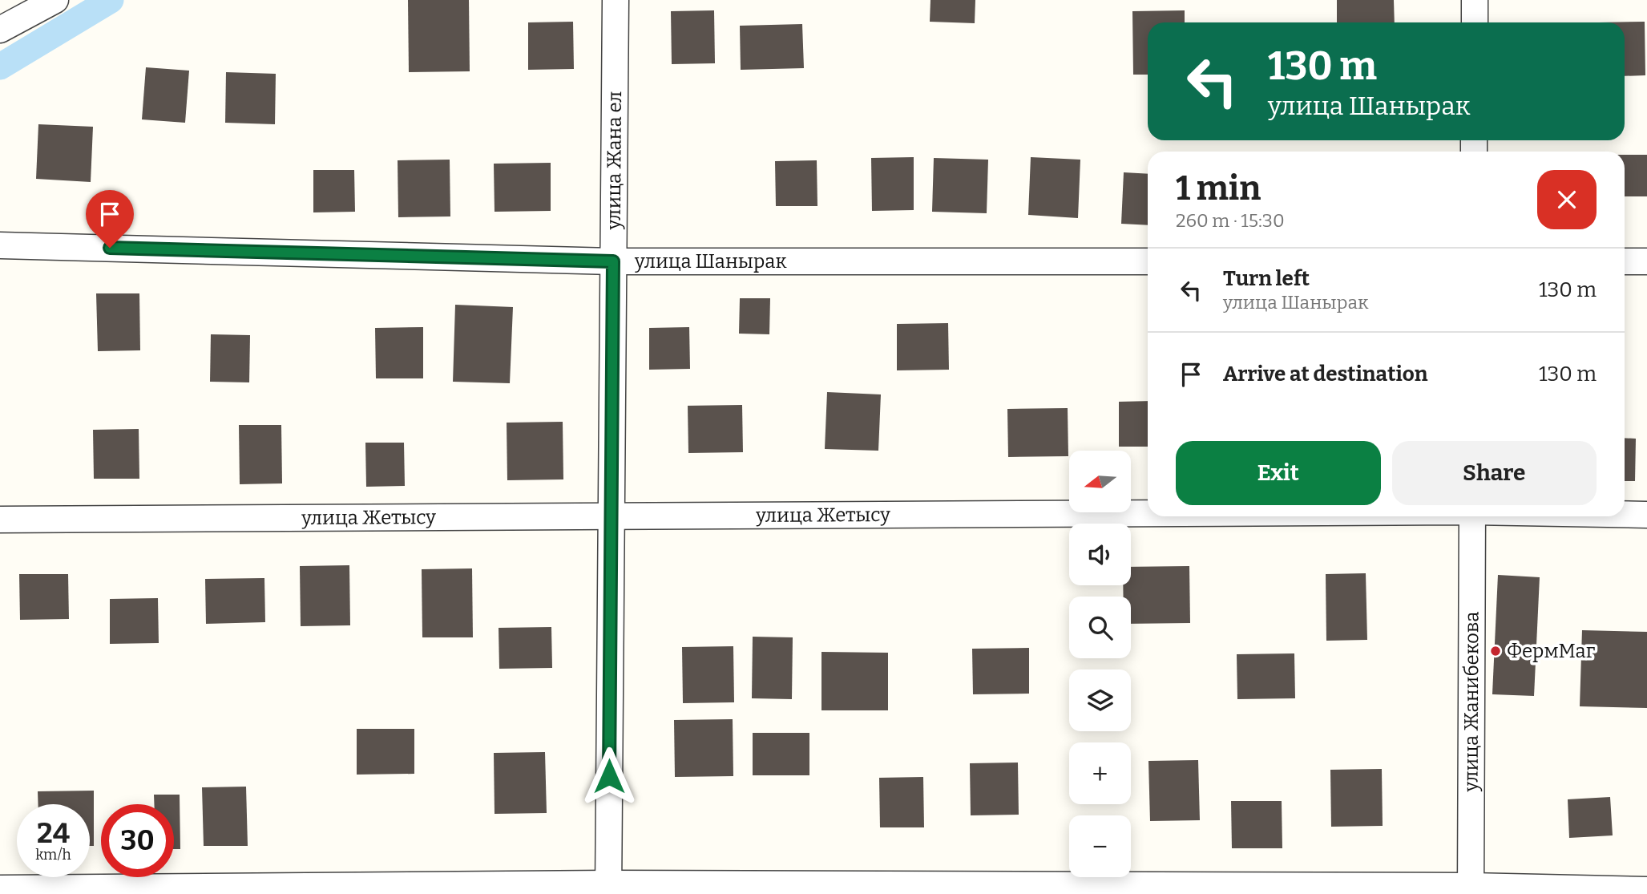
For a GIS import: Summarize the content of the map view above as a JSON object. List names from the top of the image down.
{
  "streets": {
    "street": [
      "улица Жана ел",
      "улица Шанырак",
      "улица Жетысу",
      "улица Жанибекова"
    ]
  },
  "crossings": [
    ["улица Жана ел", "улица Шанырак"],
    ["улица Жана ел", "улица Жетысу"]
  ],
  "places": ["ФермМаг"],
  "north": "left",
  "page": {
    "turn": ["130 m", "улица Шанырак"],
    "heading": ["1 min", "260 m · 15:30"],
    "list": [
      {
        "name": "Turn left",
        "note": "улица Шанырак",
        "value": "130 m"
      },
      {
        "name": "Arrive at destination",
        "value": "130 m"
      }
    ],
    "buttons": ["Exit", "Share"],
    "map_buttons": ["+", "−"],
    "speed": "24 km/h",
    "limit": "30"
  }
}
